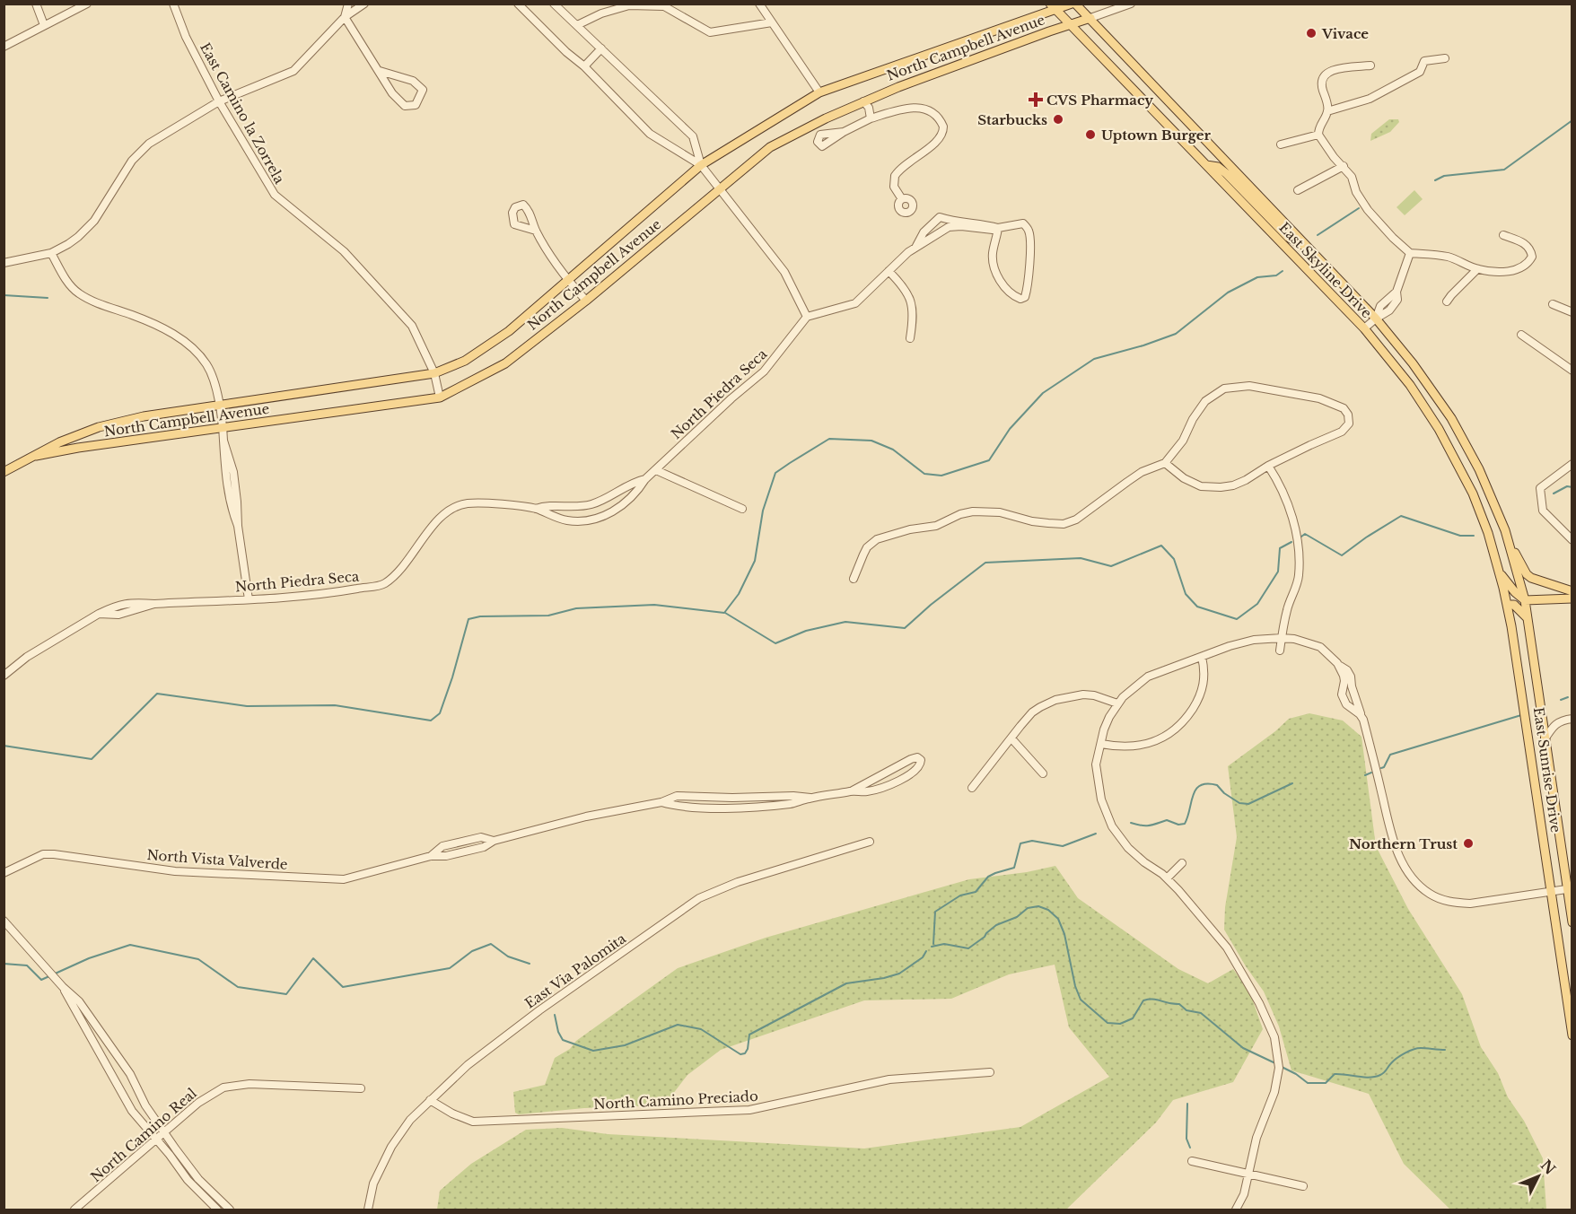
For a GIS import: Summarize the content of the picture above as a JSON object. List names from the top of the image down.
{
  "streets": {
    "main road": ["North Campbell Avenue", "East Skyline Drive", "East Sunrise Drive"],
    "street": [
      "East Camino la Zorrela",
      "North Piedra Seca",
      "North Vista Valverde",
      "East Via Palomita",
      "North Camino Preciado",
      "North Camino Real"
    ]
  },
  "crossings": [
    ["North Campbell Avenue", "East Camino la Zorrela"],
    ["North Campbell Avenue", "East Skyline Drive"],
    ["East Skyline Drive", "East Sunrise Drive"],
    ["East Via Palomita", "North Camino Preciado"]
  ],
  "places": {
    "other": [
      "Vivace",
      "Starbucks",
      "Uptown Burger",
      "Northern Trust"
    ],
    "health": ["CVS Pharmacy"]
  },
  "north": "top right"
}
